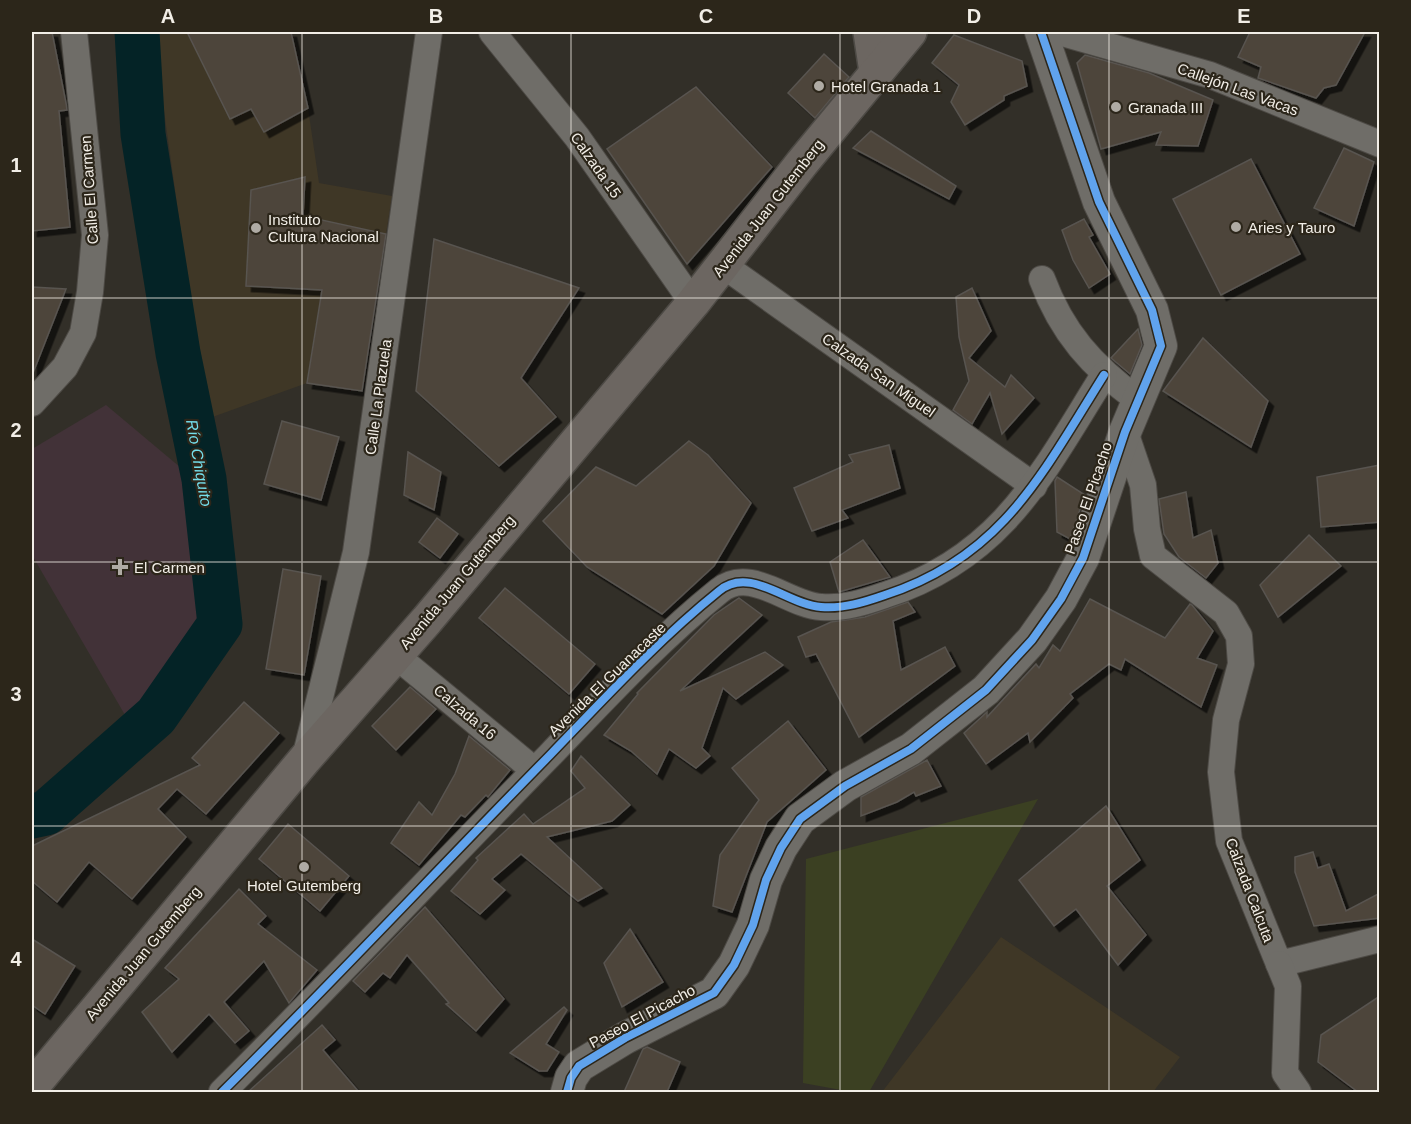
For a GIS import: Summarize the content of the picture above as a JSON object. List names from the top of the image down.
{
  "streets": {
    "main road": ["Avenida Juan Gutemberg"],
    "street": [
      "Callejón Las Vacas",
      "Calzada 15",
      "Calle El Carmen",
      "Calzada San Miguel",
      "Calle La Plazuela",
      "Paseo El Picacho",
      "Avenida El Guanacaste",
      "Calzada 16",
      "Calzada Calcuta"
    ]
  },
  "crossings": [
    ["Calzada 15", "Avenida Juan Gutemberg"],
    ["Avenida Juan Gutemberg", "Calzada San Miguel"],
    ["Avenida Juan Gutemberg", "Calle La Plazuela"],
    ["Avenida Juan Gutemberg", "Calzada 16"],
    ["Calzada San Miguel", "Avenida El Guanacaste"],
    ["Paseo El Picacho", "Calzada Calcuta"],
    ["Avenida El Guanacaste", "Calzada 16"]
  ],
  "water": ["Río Chiquito"],
  "places": {
    "other": [
      "Hotel Granada 1",
      "Granada III",
      "Aries y Tauro",
      "Instituto Cultura Nacional",
      "Hotel Gutemberg"
    ],
    "health": ["El Carmen"]
  },
  "grid": {
    "columns": [
      "A",
      "B",
      "C",
      "D",
      "E"
    ],
    "rows": [
      "1",
      "2",
      "3",
      "4"
    ]
  }
}
